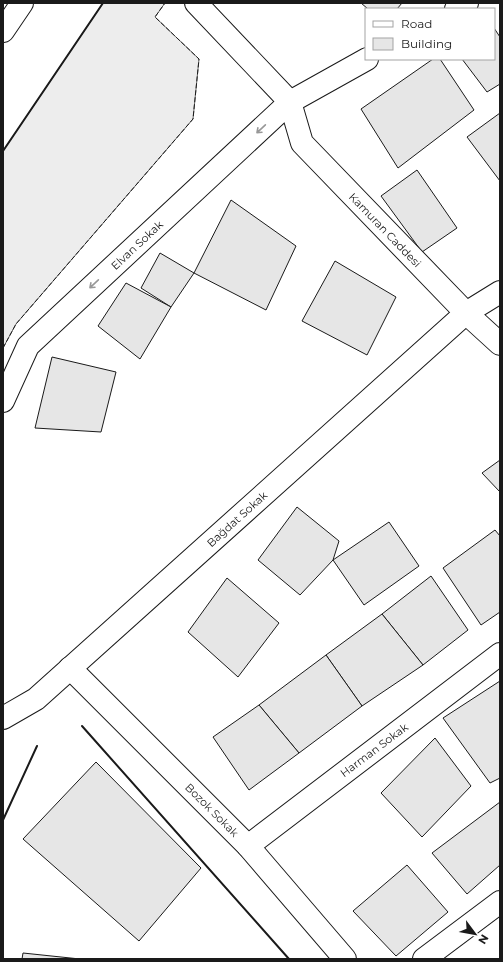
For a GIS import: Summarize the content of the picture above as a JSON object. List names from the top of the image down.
{
  "streets": {
    "main road": [
      "Kamuran Caddesi",
      "Elvan Sokak",
      "Bağdat Sokak",
      "Harman Sokak",
      "Bozok Sokak"
    ]
  },
  "crossings": [
    ["Kamuran Caddesi", "Elvan Sokak"],
    ["Kamuran Caddesi", "Bağdat Sokak"],
    ["Bağdat Sokak", "Bozok Sokak"],
    ["Harman Sokak", "Bozok Sokak"]
  ],
  "one_way": ["Elvan Sokak"],
  "legend": ["Road", "Building"],
  "north": "bottom right"
}
